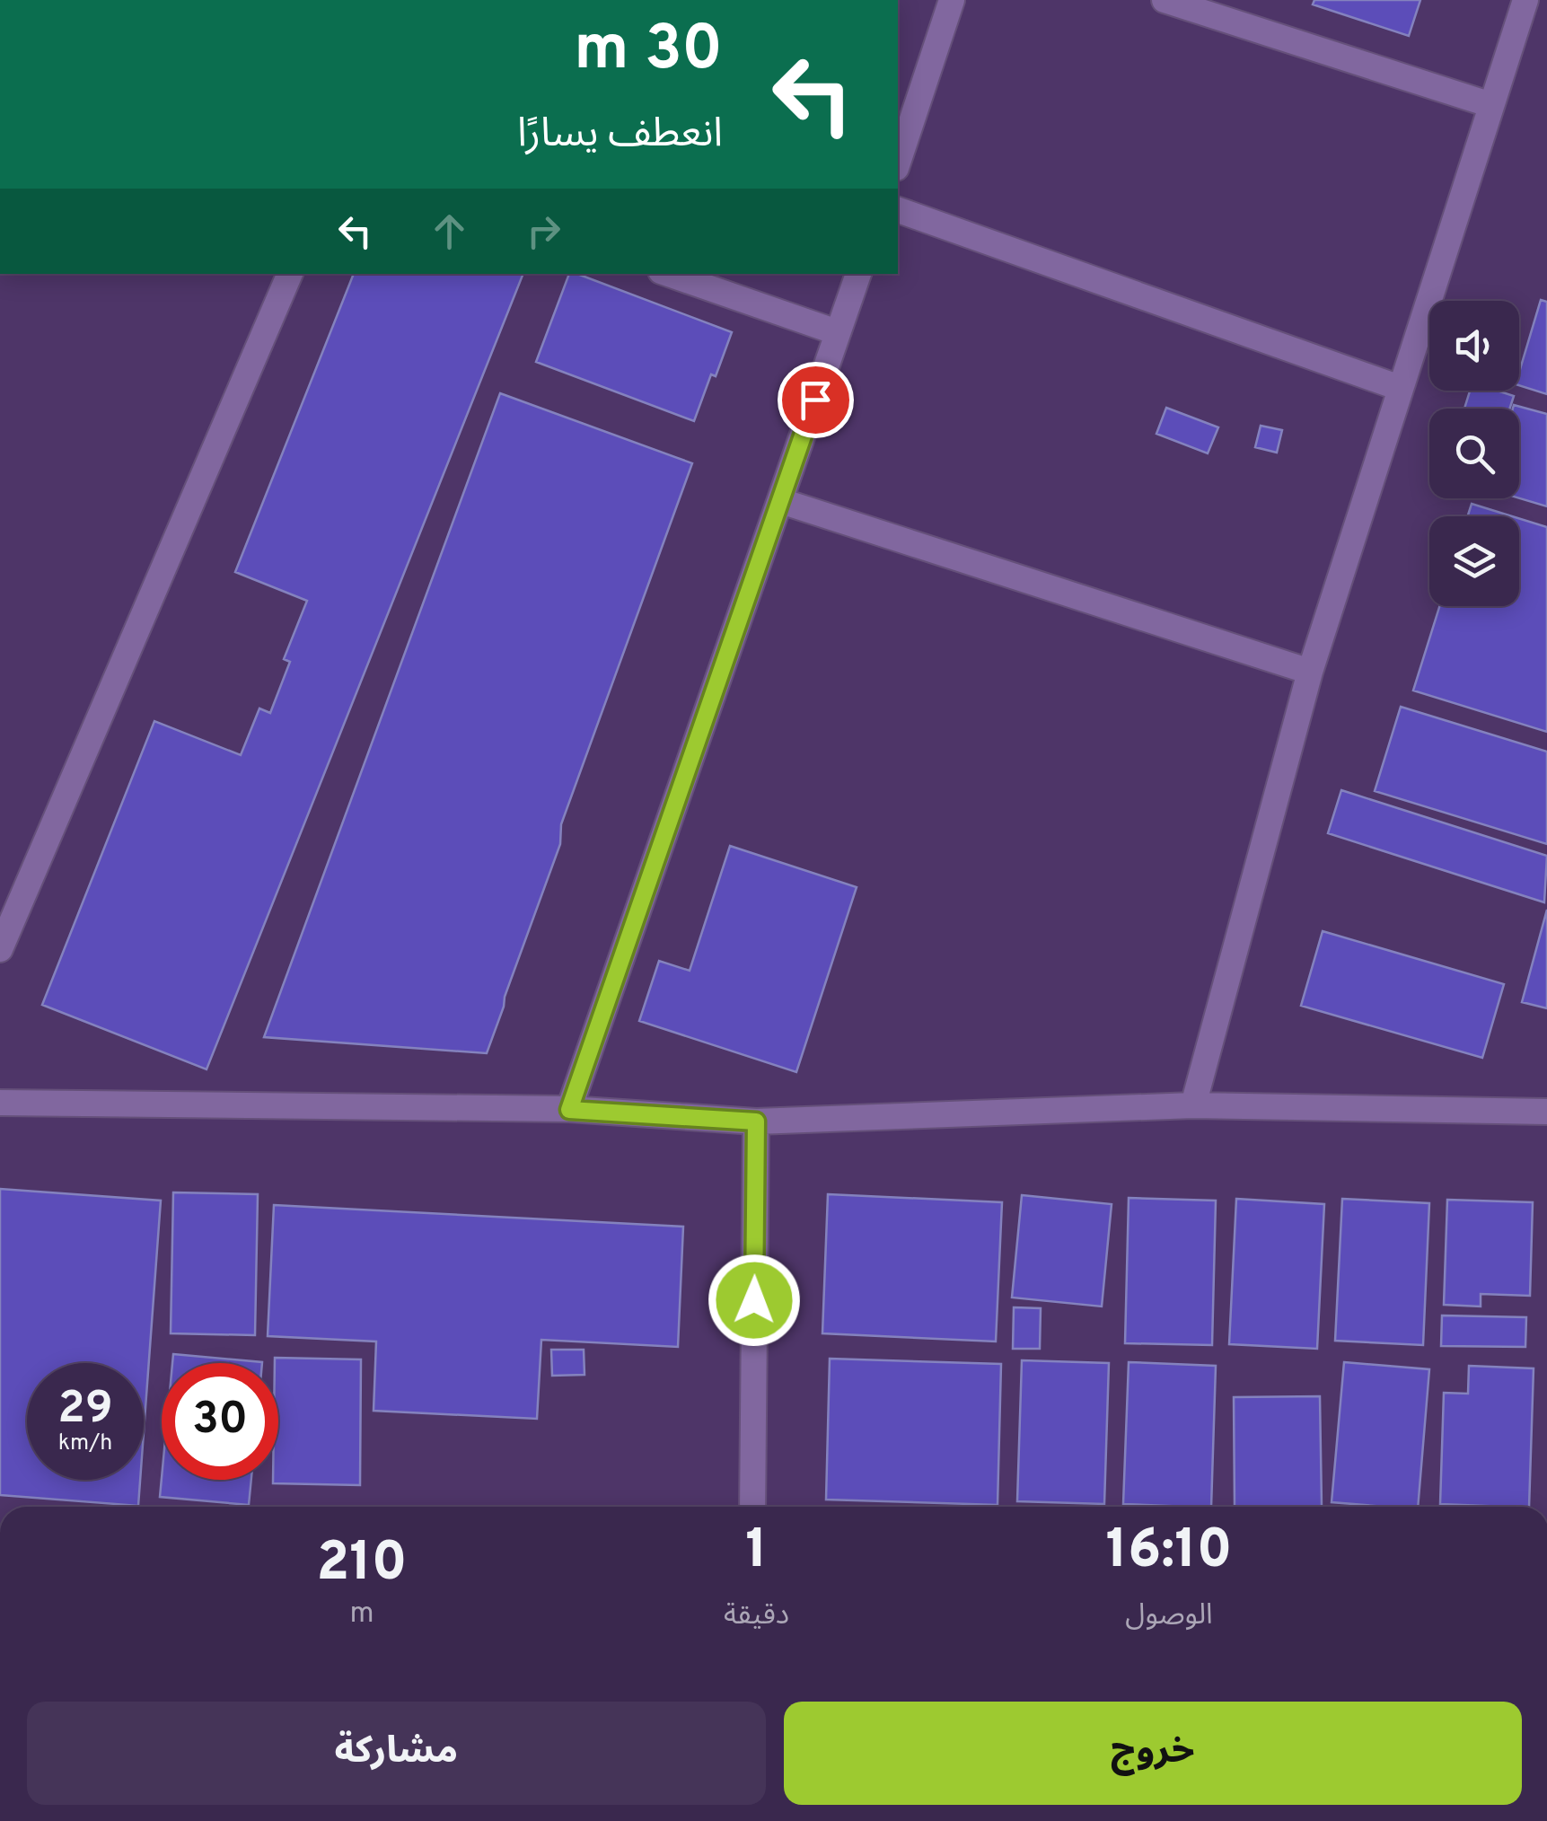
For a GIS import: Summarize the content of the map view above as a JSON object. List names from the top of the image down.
{
  "page": {
    "turn": ["30 m", "انعطف يسارًا"],
    "speed": "29 km/h",
    "limit": "30",
    "eta": [
      "16:10",
      "الوصول",
      "1",
      "دقيقة",
      "210",
      "m"
    ],
    "buttons": ["خروج", "مشاركة"]
  }
}
